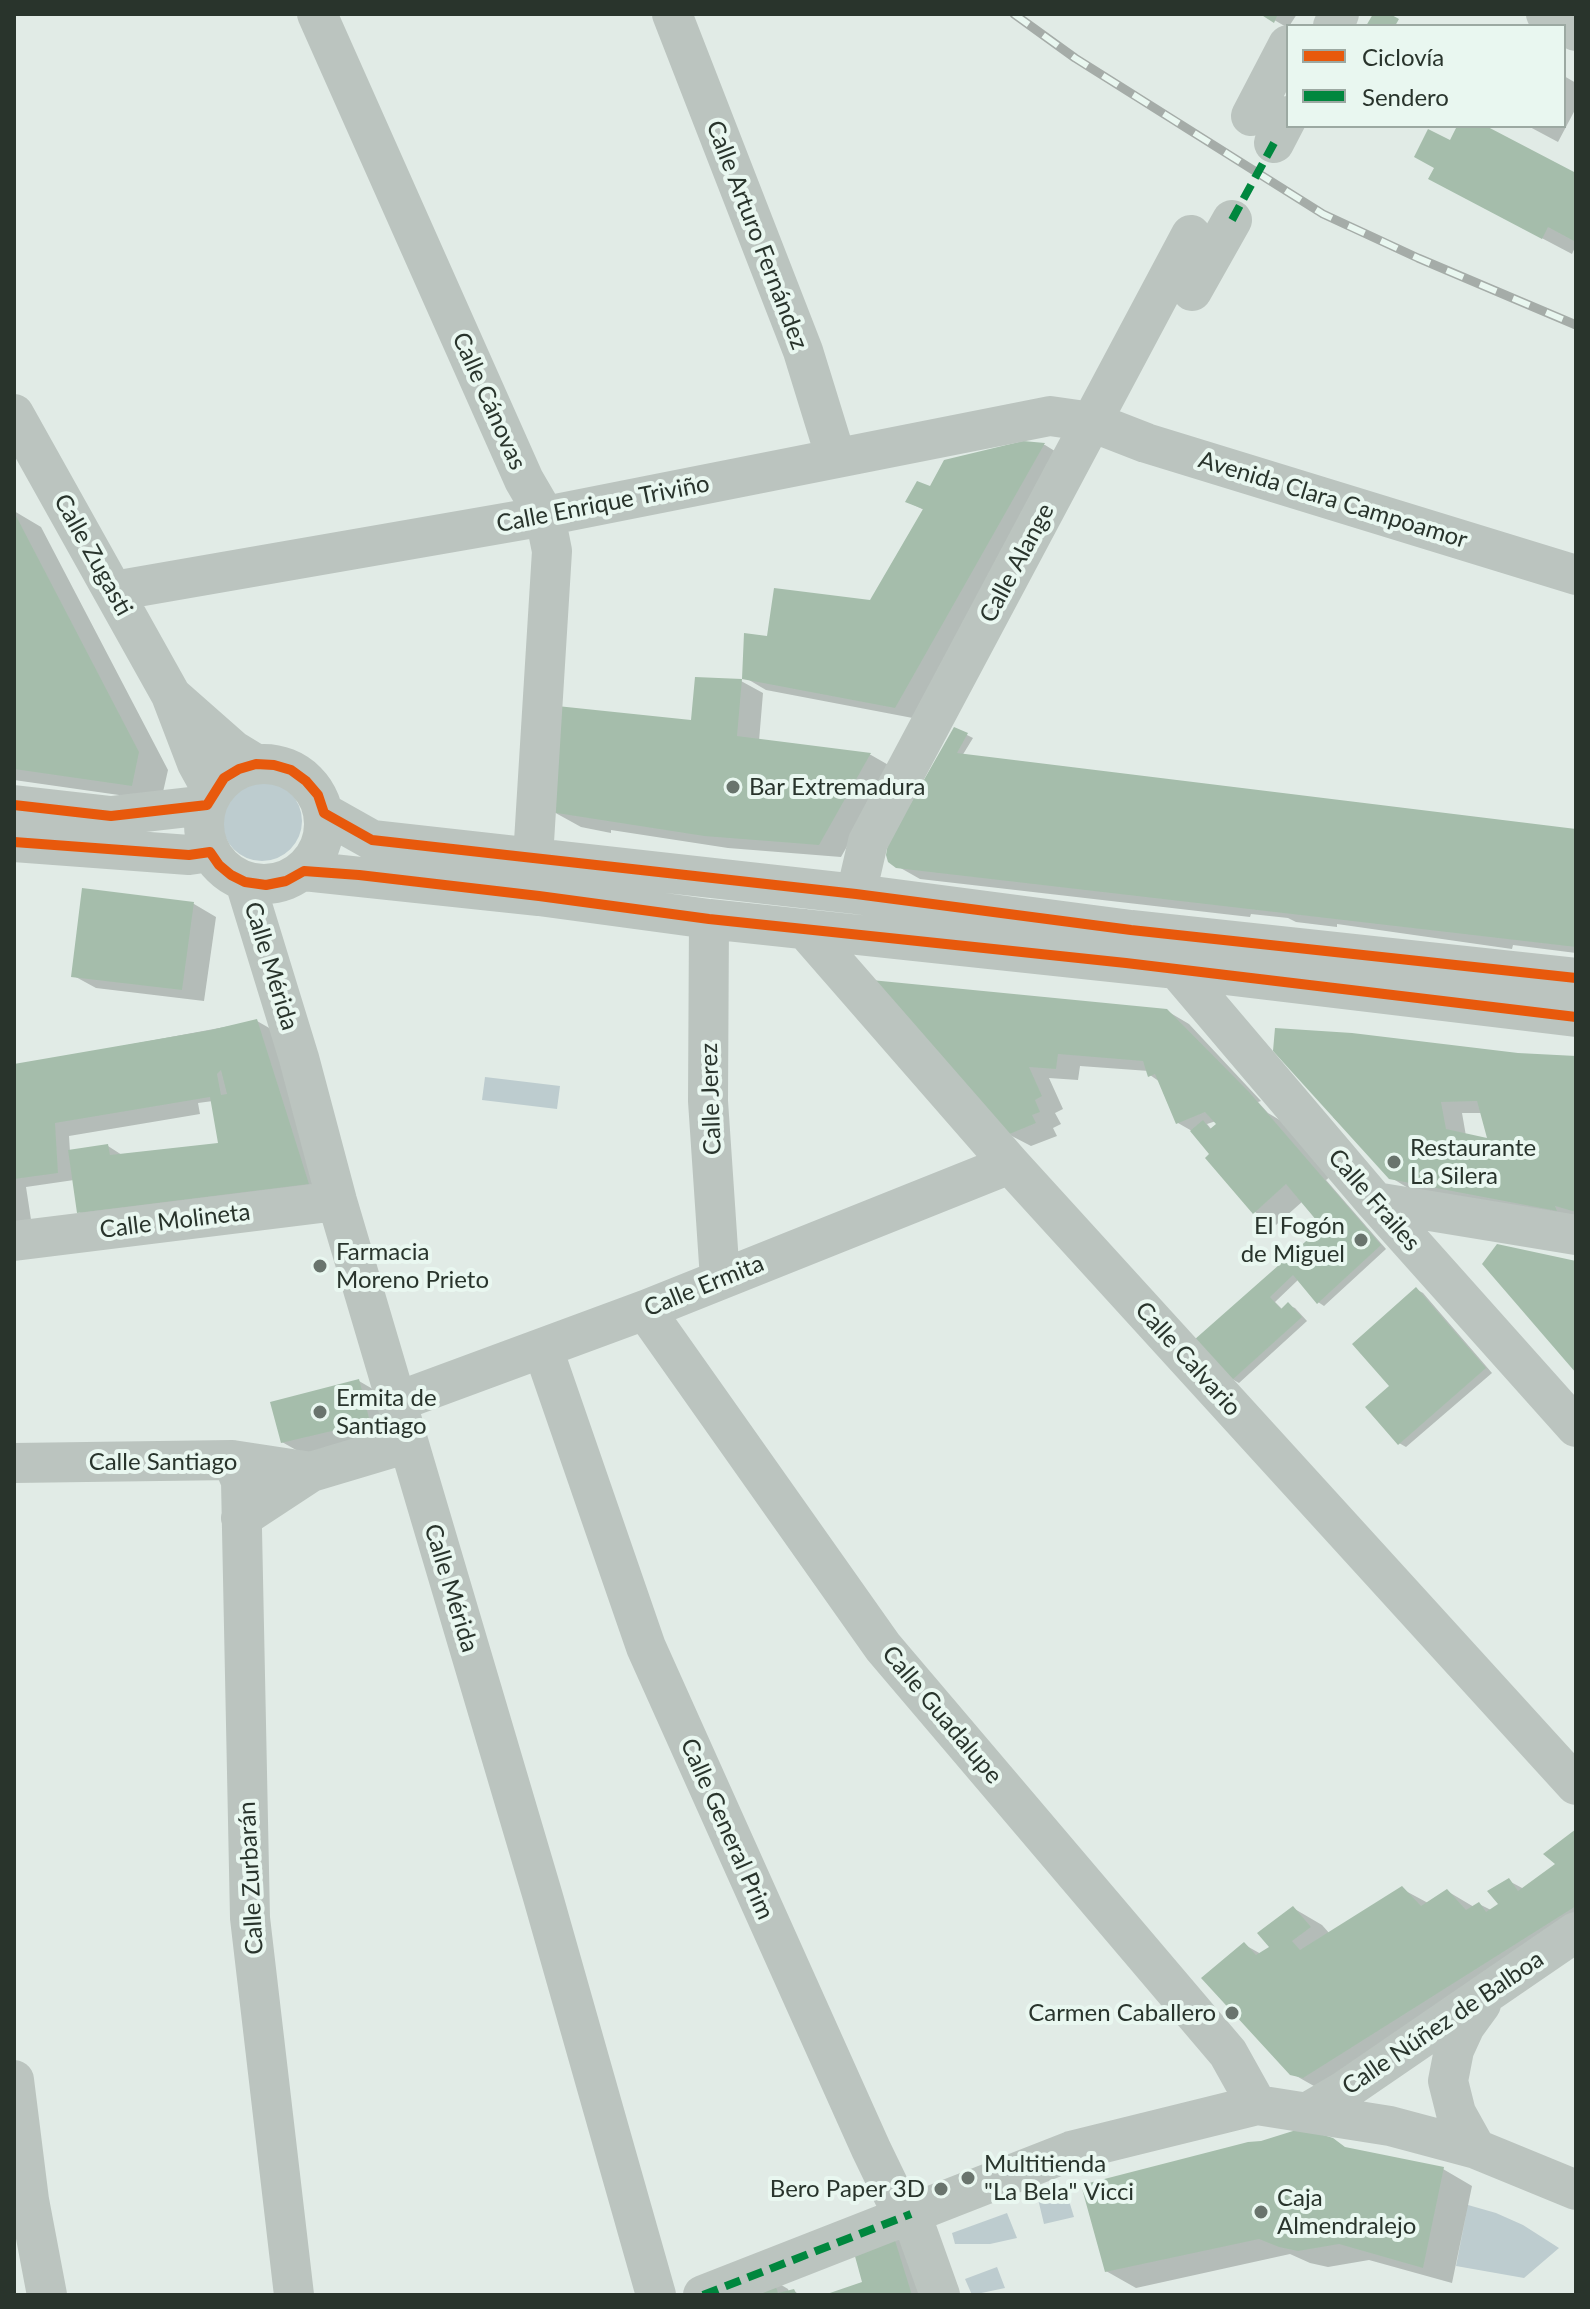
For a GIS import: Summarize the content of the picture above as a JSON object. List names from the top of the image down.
{
  "streets": {
    "street": [
      "Calle Arturo Fernández",
      "Calle Cánovas",
      "Avenida Clara Campoamor",
      "Calle Enrique Triviño",
      "Calle Zugasti",
      "Calle Alange",
      "Calle Mérida",
      "Calle Jerez",
      "Calle Frailes",
      "Calle Molineta",
      "Calle Ermita",
      "Calle Calvario",
      "Calle Santiago",
      "Calle Guadalupe",
      "Calle General Prim",
      "Calle Zurbarán",
      "Calle Núñez de Balboa"
    ]
  },
  "crossings": [
    ["Calle Arturo Fernández", "Calle Enrique Triviño"],
    ["Calle Cánovas", "Calle Enrique Triviño"],
    ["Avenida Clara Campoamor", "Calle Enrique Triviño"],
    ["Avenida Clara Campoamor", "Calle Alange"],
    ["Calle Enrique Triviño", "Calle Zugasti"],
    ["Calle Enrique Triviño", "Calle Alange"],
    ["Calle Zugasti", "Calle Mérida"],
    ["Calle Mérida", "Calle Molineta"],
    ["Calle Mérida", "Calle Ermita"],
    ["Calle Mérida", "Calle Santiago"],
    ["Calle Jerez", "Calle Ermita"],
    ["Calle Ermita", "Calle Calvario"],
    ["Calle Ermita", "Calle Guadalupe"],
    ["Calle Ermita", "Calle General Prim"],
    ["Calle Santiago", "Calle Zurbarán"]
  ],
  "places": [
    "Bar Extremadura",
    "Restaurante La Silera",
    "El Fogón de Miguel",
    "Farmacia Moreno Prieto",
    "Ermita de Santiago",
    "Carmen Caballero",
    "Multitienda \"La Bela\" Vicci",
    "Bero Paper 3D",
    "Caja Almendralejo"
  ],
  "legend": ["Ciclovía", "Sendero"]
}
